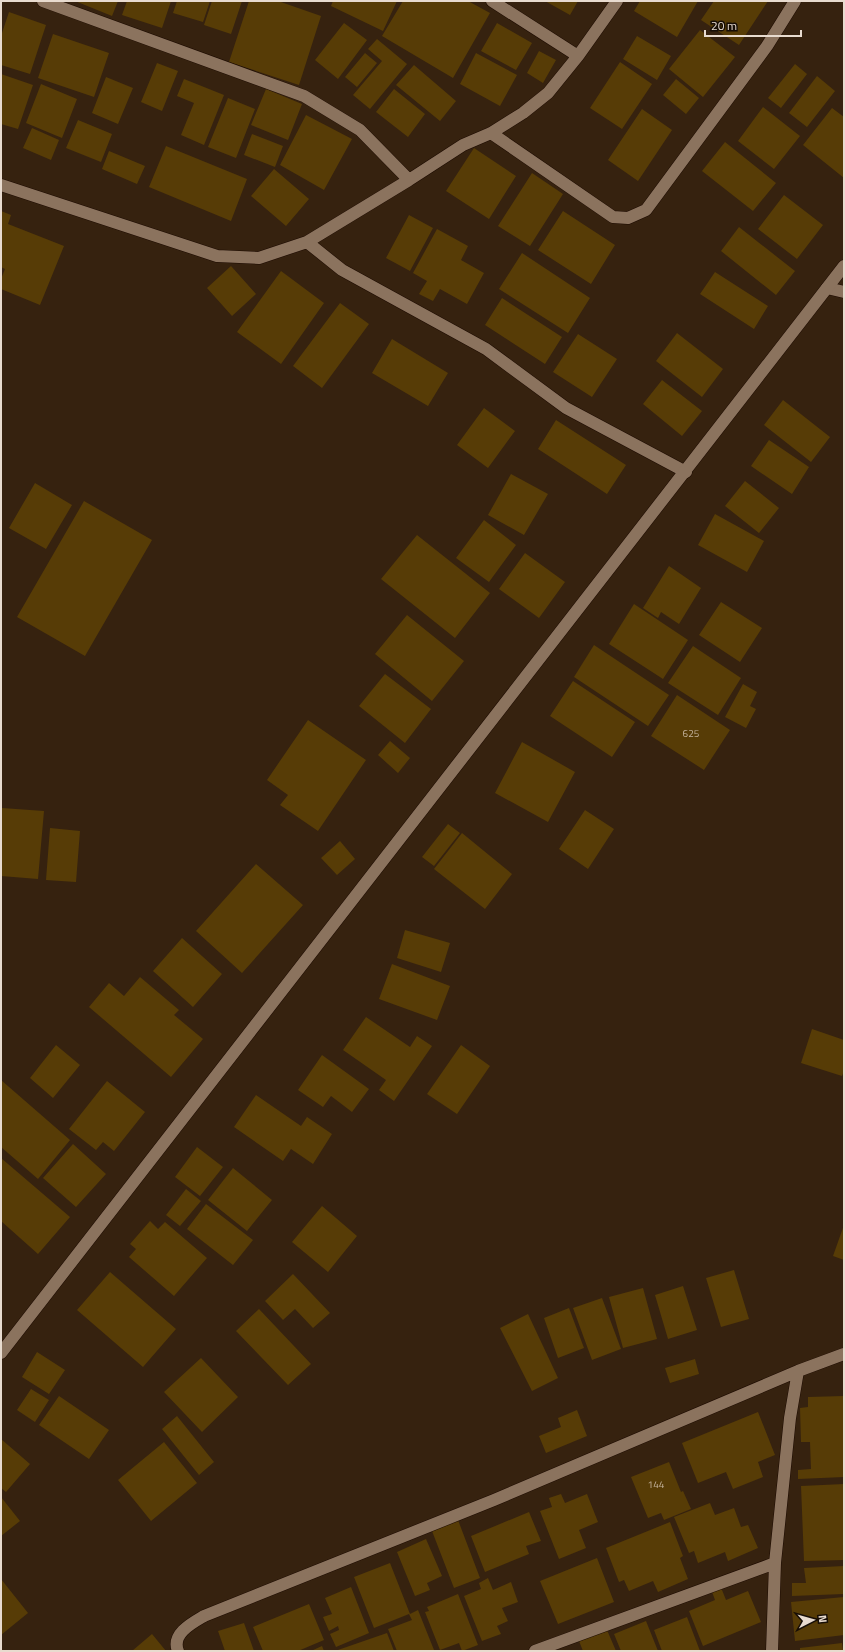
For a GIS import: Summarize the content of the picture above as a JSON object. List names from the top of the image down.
{
  "house_numbers": ["625", "144"],
  "scale_bar": "20 m",
  "north": "right"
}
